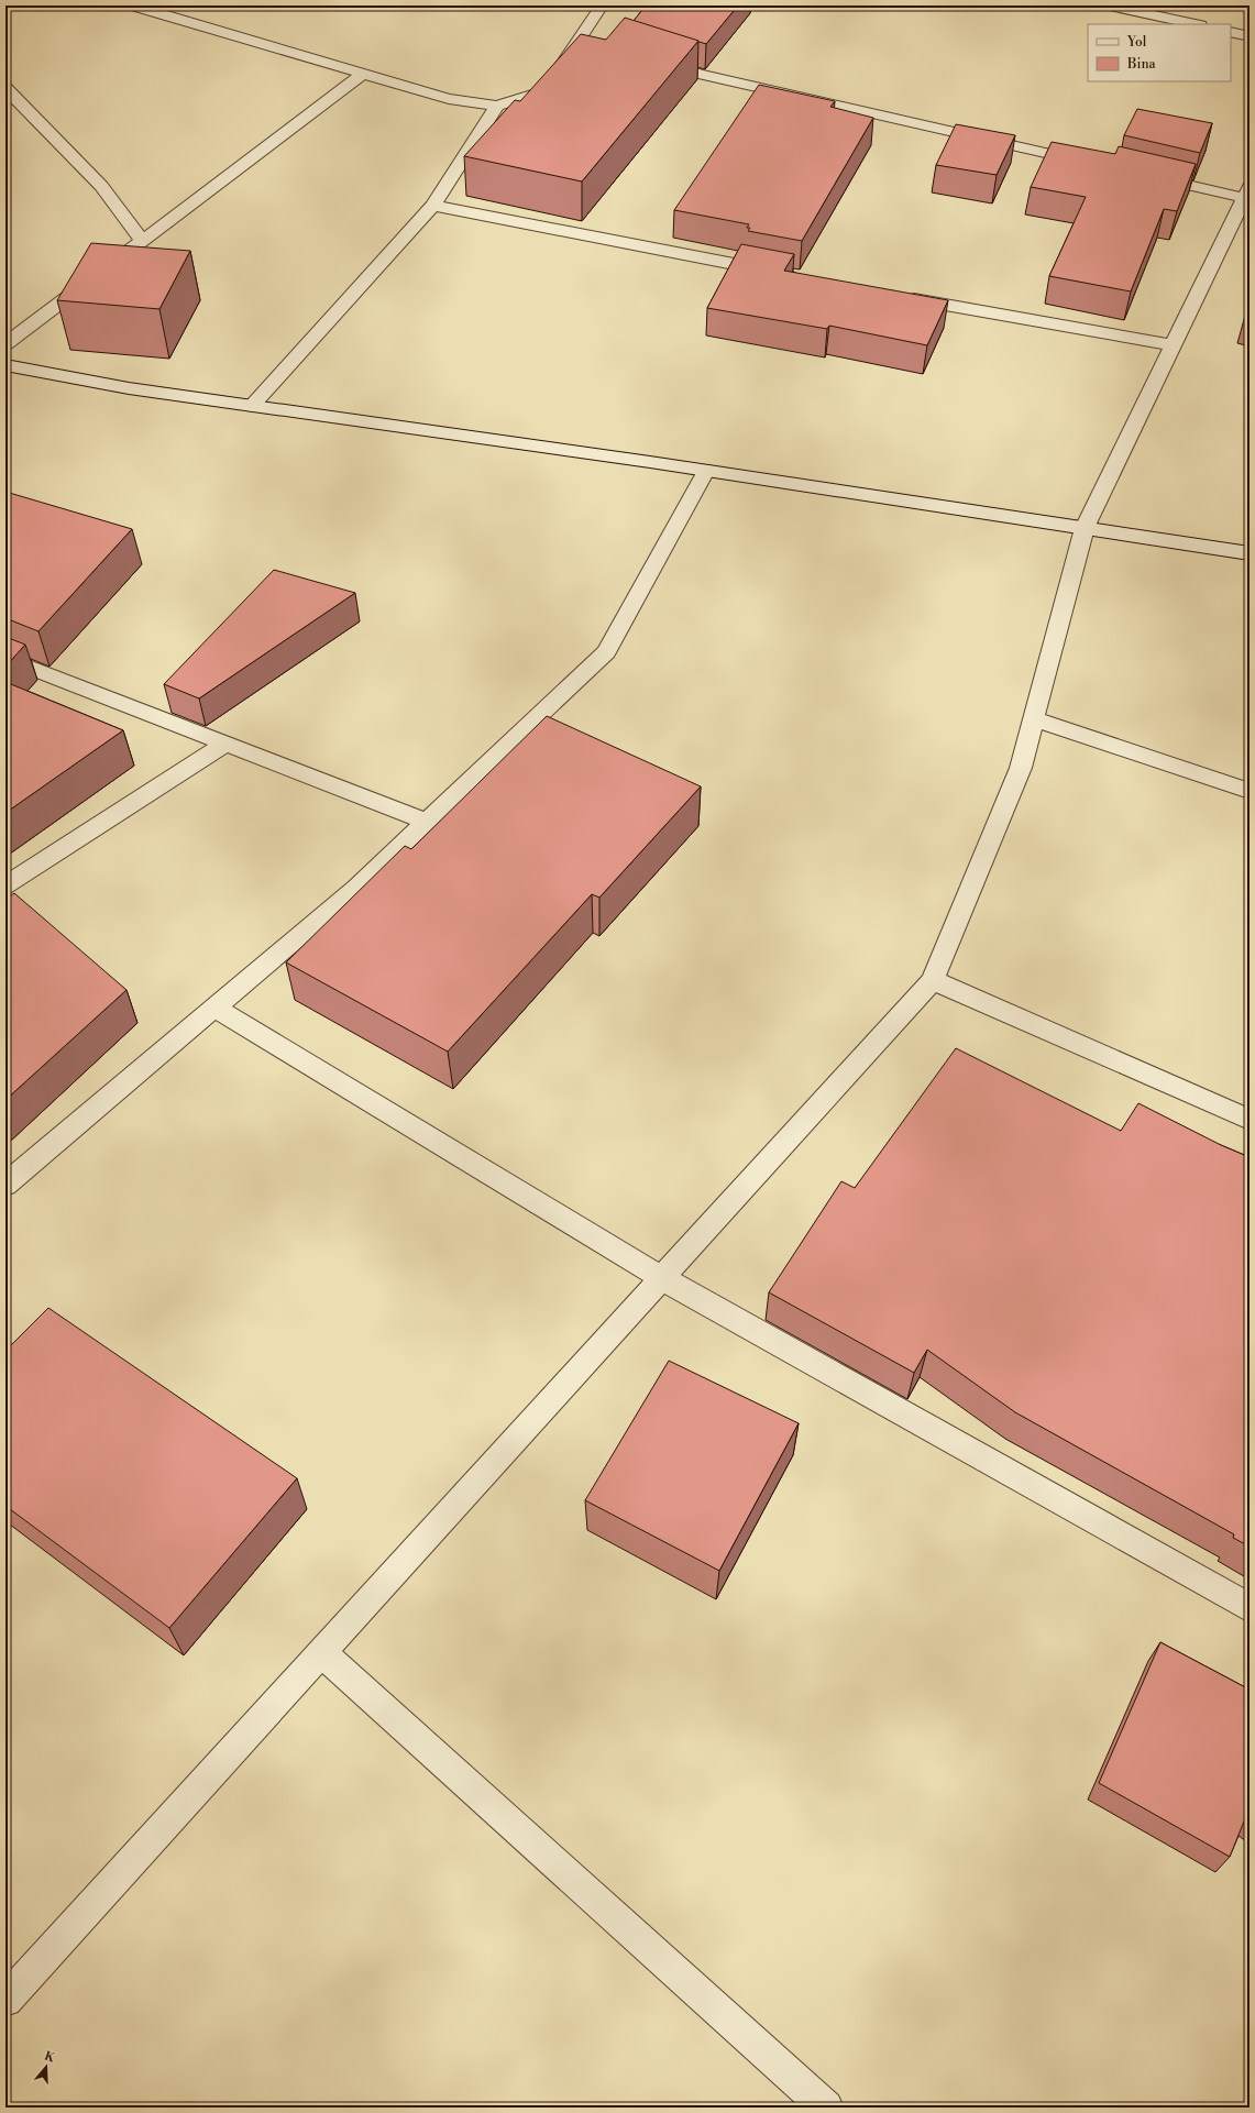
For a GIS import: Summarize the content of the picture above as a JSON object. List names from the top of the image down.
{
  "legend": ["Yol", "Bina"],
  "north": "top"
}
